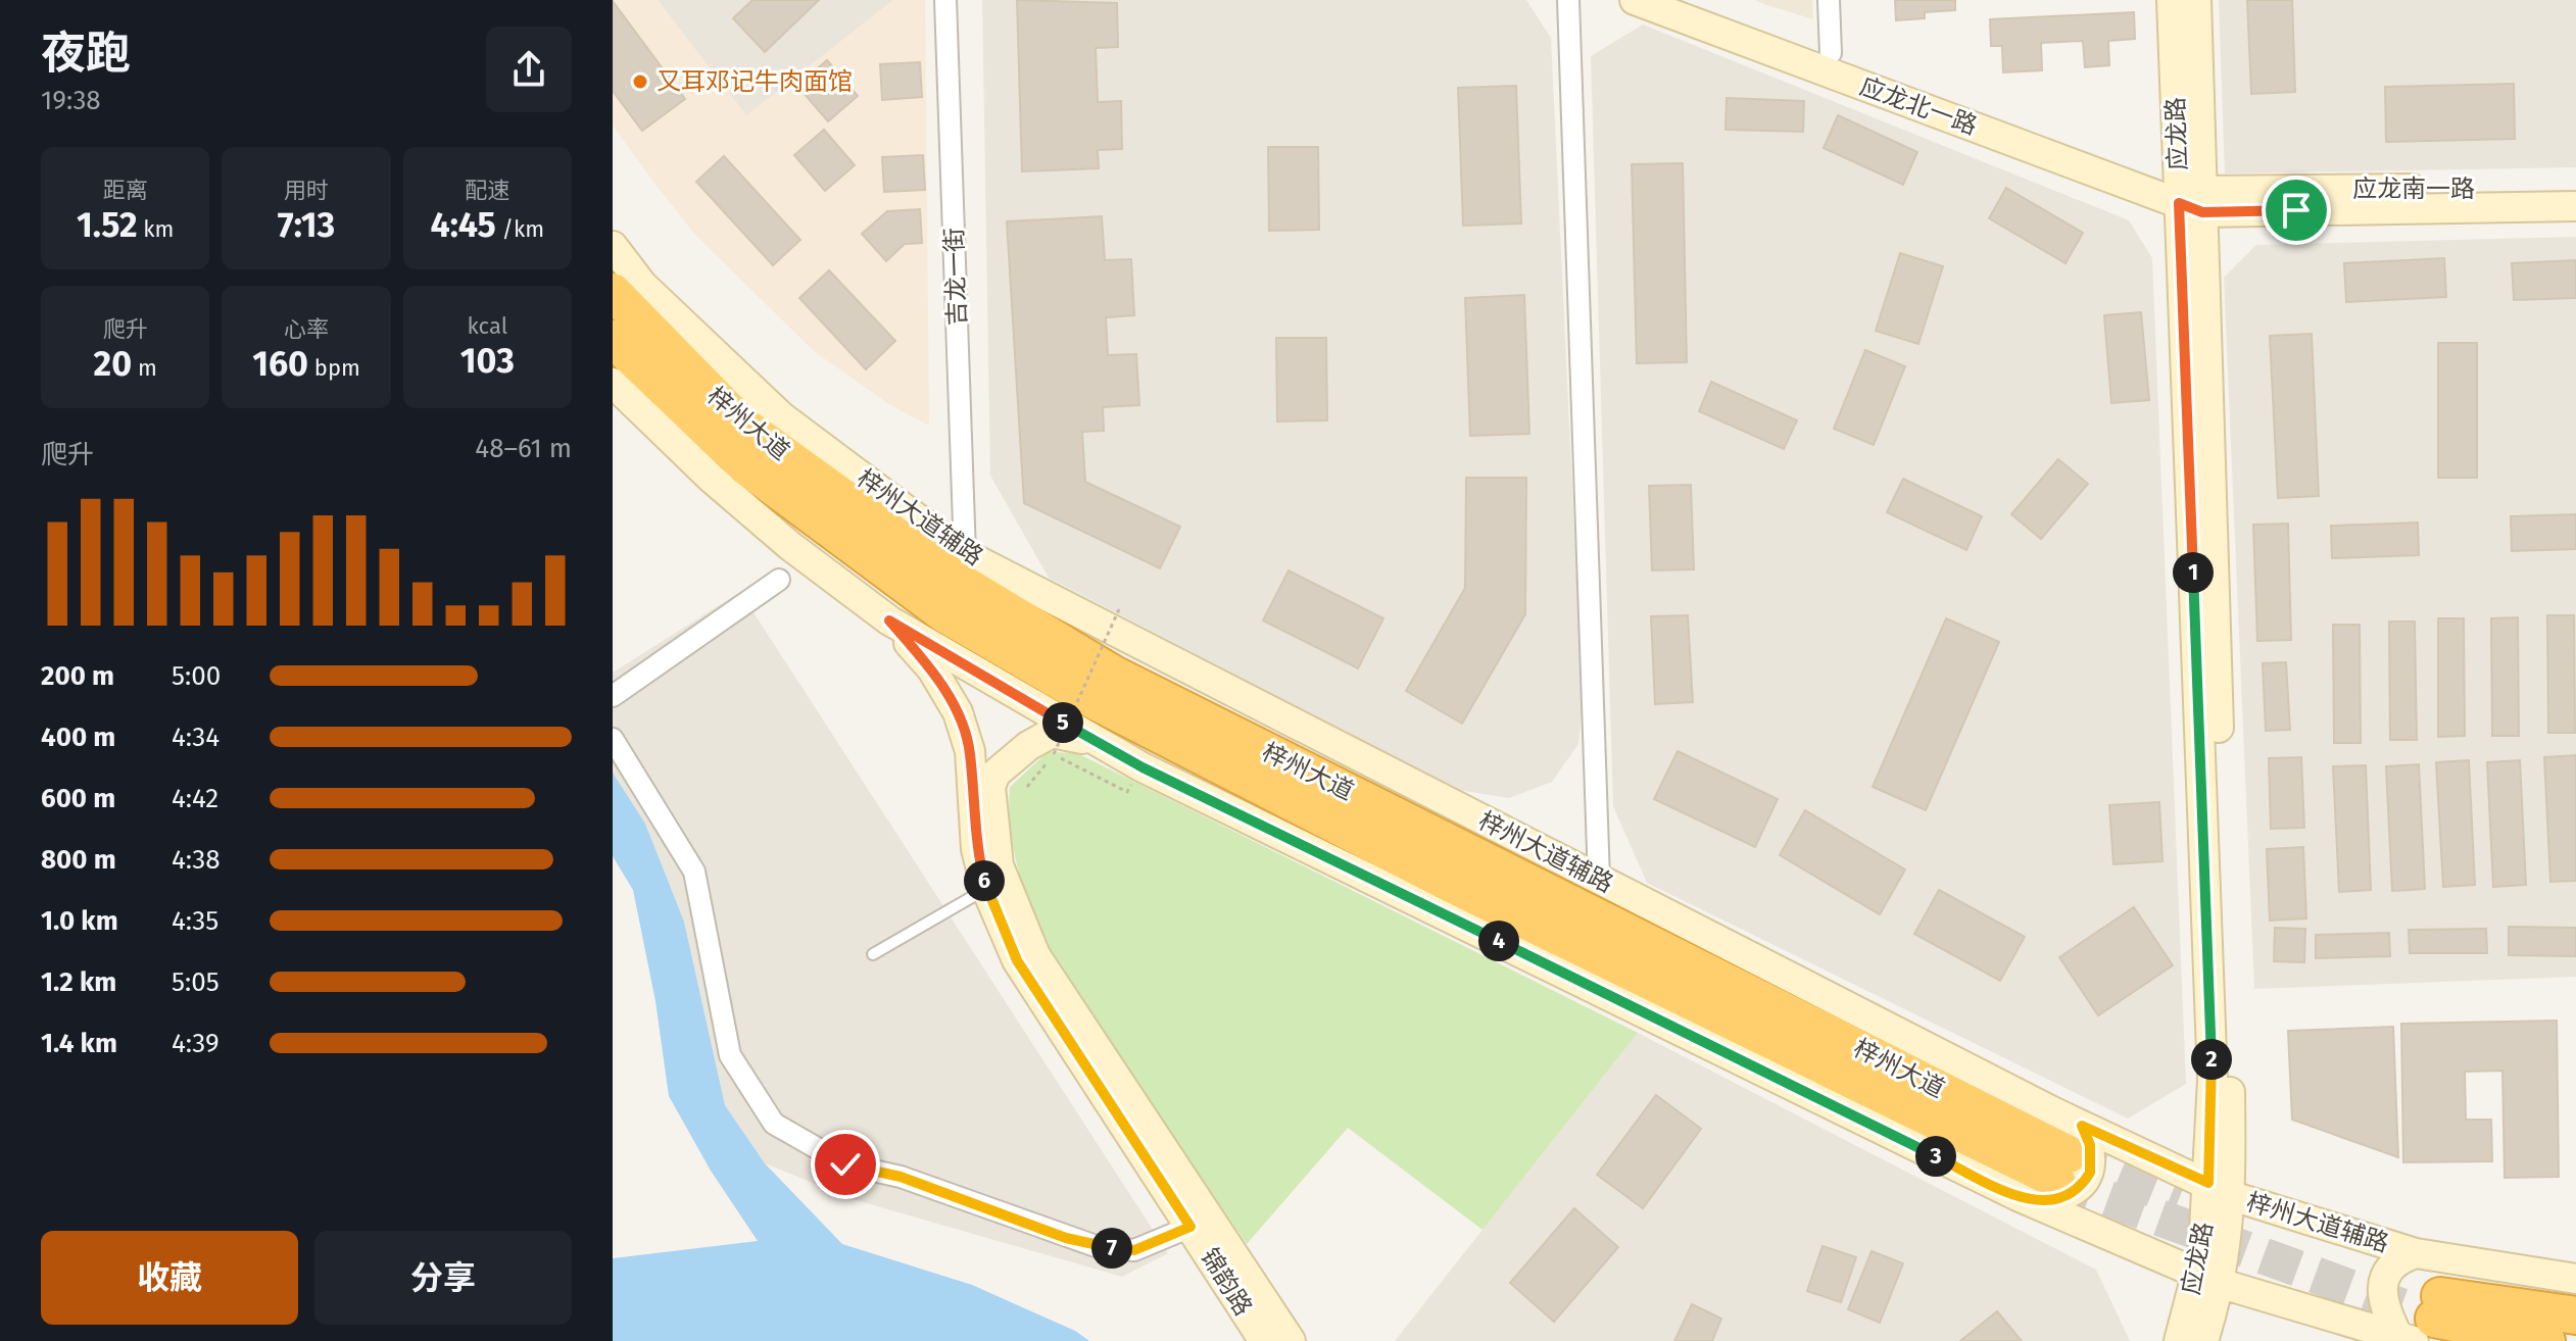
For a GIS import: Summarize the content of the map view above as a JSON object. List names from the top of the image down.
{
  "streets": {
    "highway": ["梓州大道"],
    "main road": [
      "应龙北一路",
      "应龙路",
      "应龙南一路",
      "梓州大道辅路",
      "锦韵路"
    ],
    "street": ["吉龙一街"]
  },
  "crossings": [
    ["应龙北一路", "应龙路"],
    ["应龙北一路", "应龙南一路"],
    ["应龙路", "应龙南一路"],
    ["应龙路", "梓州大道辅路"],
    ["吉龙一街", "梓州大道辅路"],
    ["梓州大道", "梓州大道辅路"],
    ["梓州大道辅路", "锦韵路"]
  ],
  "places": ["又耳邓记牛肉面馆"],
  "page": {
    "heading": ["夜跑", "19:38"],
    "stats": [
      ["距离", "1.52 km"],
      ["用时", "7:13"],
      ["配速", "4:45 /km"],
      ["爬升", "20 m"],
      ["心率", "160 bpm"],
      ["kcal", "103"]
    ],
    "chart": ["爬升", "48–61 m"],
    "pins": [
      "1",
      "5",
      "6",
      "4",
      "2",
      "3",
      "7"
    ],
    "list": [
      {
        "name": "200 m",
        "note": "5:00"
      },
      {
        "name": "400 m",
        "note": "4:34"
      },
      {
        "name": "600 m",
        "note": "4:42"
      },
      {
        "name": "800 m",
        "note": "4:38"
      },
      {
        "name": "1.0 km",
        "note": "4:35"
      },
      {
        "name": "1.2 km",
        "note": "5:05"
      },
      {
        "name": "1.4 km",
        "note": "4:39"
      }
    ],
    "buttons": ["收藏", "分享"]
  }
}
